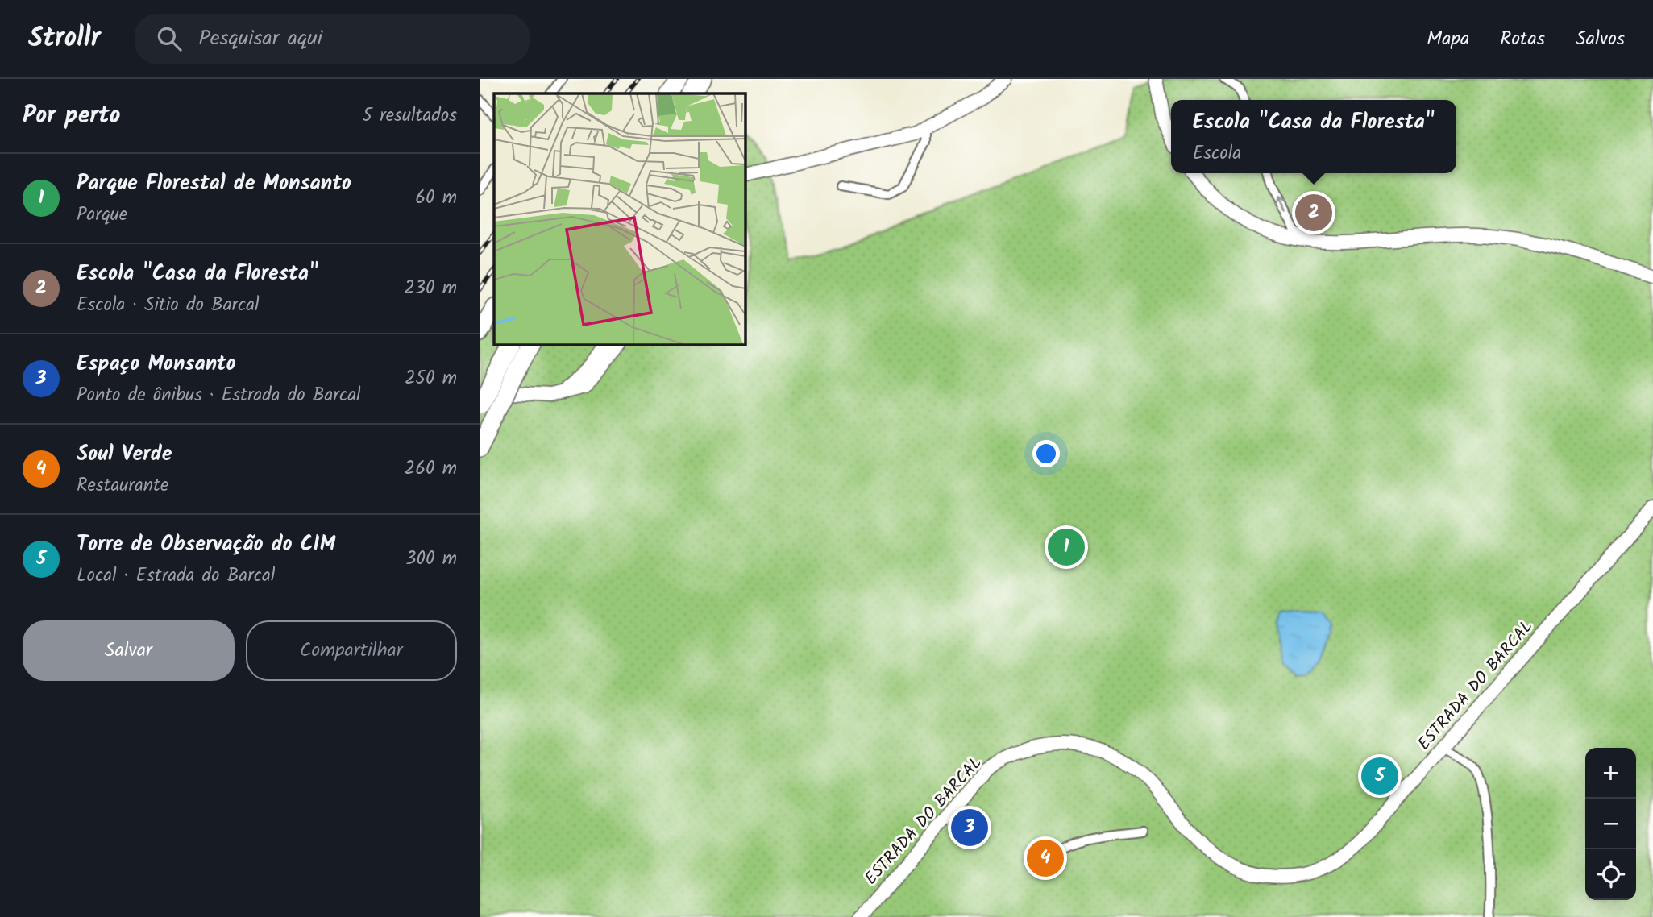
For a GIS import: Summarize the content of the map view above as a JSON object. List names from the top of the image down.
{
  "streets": {
    "street": ["ESTRADA DO BARCAL"]
  },
  "page": {
    "header": "Strollr",
    "search": "Pesquisar aqui",
    "nav": ["Mapa", "Rotas", "Salvos"],
    "heading": ["Por perto", "5 resultados"],
    "popup": ["Escola \"Casa da Floresta\"", "Escola"],
    "list": [
      {
        "mark": "1",
        "name": "Parque Florestal de Monsanto",
        "note": "Parque",
        "value": "60 m"
      },
      {
        "mark": "2",
        "name": "Escola \"Casa da Floresta\"",
        "note": "Escola · Sitio do Barcal",
        "value": "230 m"
      },
      {
        "mark": "3",
        "name": "Espaço Monsanto",
        "note": "Ponto de ônibus · Estrada do Barcal",
        "value": "250 m"
      },
      {
        "mark": "4",
        "name": "Soul Verde",
        "note": "Restaurante",
        "value": "260 m"
      },
      {
        "mark": "5",
        "name": "Torre de Observação do CIM",
        "note": "Local · Estrada do Barcal",
        "value": "300 m"
      }
    ],
    "pins": [
      "2",
      "1",
      "5",
      "3",
      "4"
    ],
    "buttons": ["Salvar", "Compartilhar"],
    "map_buttons": ["+", "−"]
  }
}
